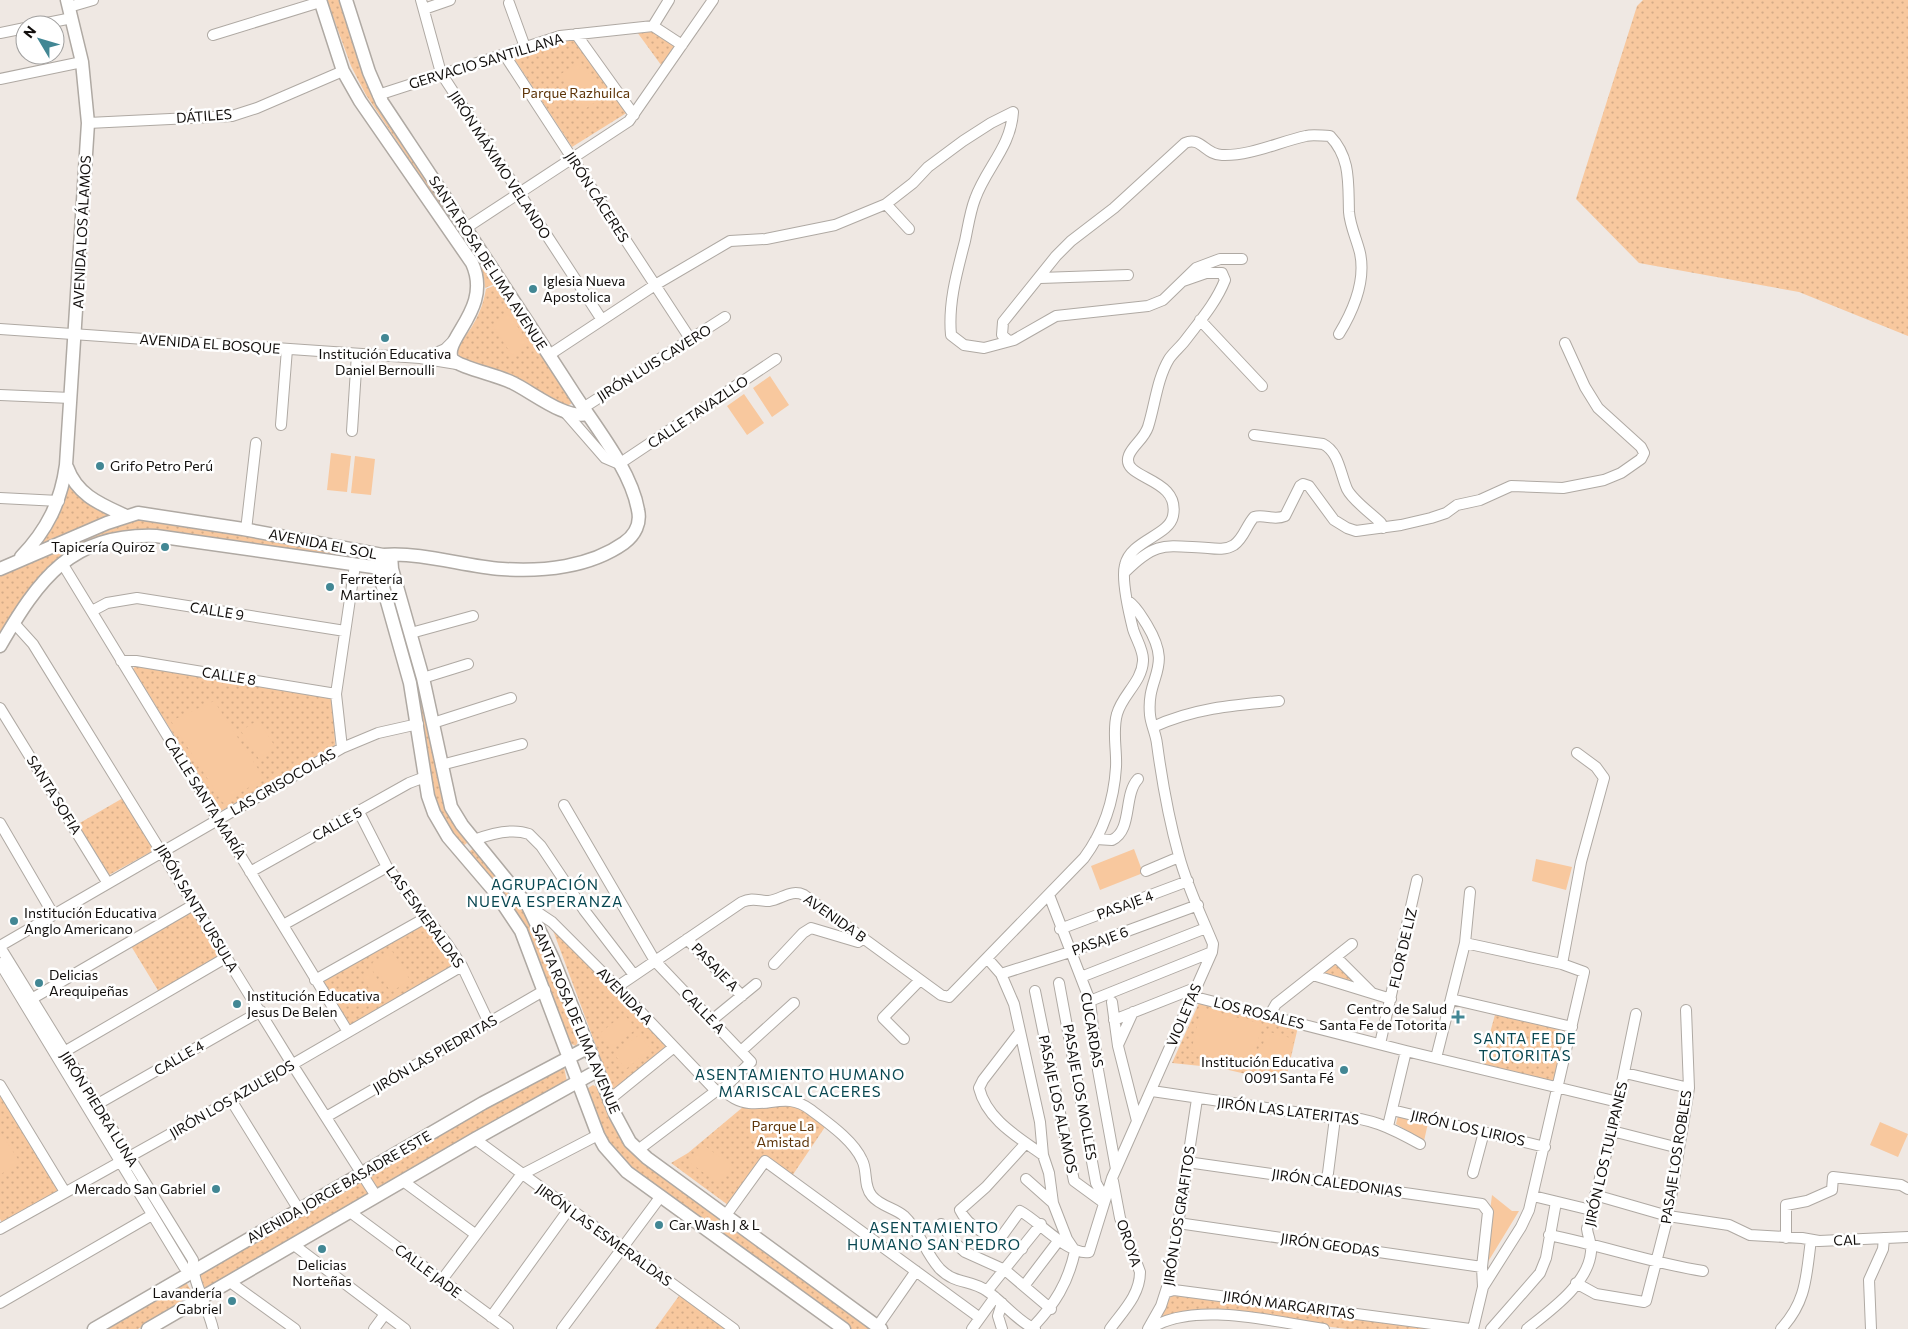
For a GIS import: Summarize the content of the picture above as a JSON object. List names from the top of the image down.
{
  "streets": {
    "main road": [
      "AVENIDA LOS ÁLAMOS",
      "SANTA ROSA DE LIMA AVENUE",
      "AVENIDA EL BOSQUE",
      "AVENIDA EL SOL",
      "AVENIDA JORGE BASADRE ESTE"
    ],
    "street": [
      "GERVACIO SANTILLANA",
      "DÁTILES",
      "JIRÓN MÁXIMO VELANDO",
      "JIRÓN CÁCERES",
      "JIRÓN LUIS CAVERO",
      "CALLE TAVAZLLO",
      "CALLE 9",
      "CALLE 8",
      "LAS GRISOCOLAS",
      "SANTA SOFIA",
      "CALLE SANTA MARÍA",
      "CALLE 5",
      "PASAJE 4",
      "JIRÓN SANTA URSULA",
      "LAS ESMERALDAS",
      "AVENIDA B",
      "PASAJE 6",
      "FLOR DE LIZ",
      "PASAJE A",
      "AVENIDA A",
      "CALLE A",
      "LOS ROSALES",
      "VIOLETAS",
      "CUCARDAS",
      "JIRÓN LAS PIEDRITAS",
      "CALLE 4",
      "PASAJE LOS MOLLES",
      "JIRÓN LOS AZULEJOS",
      "PASAJE LOS ALAMOS",
      "JIRÓN PIEDRA LUNA",
      "JIRÓN LAS LATERITAS",
      "JIRÓN LOS LIRIOS",
      "JIRÓN LOS TULIPANES",
      "PASAJE LOS ROBLES",
      "JIRÓN CALEDONIAS",
      "JIRÓN LOS GRAFITOS",
      "JIRÓN LAS ESMERALDAS",
      "CAL",
      "OROYA",
      "JIRÓN GEODAS",
      "CALLE JADE",
      "JIRÓN MARGARITAS"
    ]
  },
  "crossings": [
    ["GERVACIO SANTILLANA", "JIRÓN MÁXIMO VELANDO"],
    ["GERVACIO SANTILLANA", "JIRÓN CÁCERES"],
    ["GERVACIO SANTILLANA", "SANTA ROSA DE LIMA AVENUE"],
    ["DÁTILES", "AVENIDA LOS ÁLAMOS"],
    ["JIRÓN CÁCERES", "JIRÓN LUIS CAVERO"],
    ["AVENIDA LOS ÁLAMOS", "AVENIDA EL BOSQUE"],
    ["AVENIDA LOS ÁLAMOS", "AVENIDA EL SOL"],
    ["SANTA ROSA DE LIMA AVENUE", "AVENIDA EL BOSQUE"],
    ["SANTA ROSA DE LIMA AVENUE", "JIRÓN LUIS CAVERO"],
    ["SANTA ROSA DE LIMA AVENUE", "CALLE TAVAZLLO"],
    ["SANTA ROSA DE LIMA AVENUE", "AVENIDA EL SOL"],
    ["SANTA ROSA DE LIMA AVENUE", "LAS GRISOCOLAS"],
    ["SANTA ROSA DE LIMA AVENUE", "CALLE 5"],
    ["SANTA ROSA DE LIMA AVENUE", "AVENIDA A"],
    ["SANTA ROSA DE LIMA AVENUE", "JIRÓN LAS PIEDRITAS"],
    ["SANTA ROSA DE LIMA AVENUE", "AVENIDA JORGE BASADRE ESTE"],
    ["AVENIDA EL BOSQUE", "JIRÓN LUIS CAVERO"],
    ["AVENIDA EL BOSQUE", "CALLE TAVAZLLO"],
    ["AVENIDA EL SOL", "CALLE SANTA MARÍA"],
    ["AVENIDA EL SOL", "JIRÓN SANTA URSULA"],
    ["CALLE 9", "CALLE SANTA MARÍA"],
    ["CALLE 8", "CALLE SANTA MARÍA"],
    ["LAS GRISOCOLAS", "SANTA SOFIA"],
    ["LAS GRISOCOLAS", "CALLE SANTA MARÍA"],
    ["LAS GRISOCOLAS", "JIRÓN SANTA URSULA"],
    ["LAS GRISOCOLAS", "JIRÓN PIEDRA LUNA"],
    ["CALLE SANTA MARÍA", "CALLE 5"],
    ["CALLE SANTA MARÍA", "JIRÓN LOS AZULEJOS"],
    ["CALLE 5", "LAS ESMERALDAS"],
    ["PASAJE 4", "CUCARDAS"],
    ["JIRÓN SANTA URSULA", "JIRÓN LAS PIEDRITAS"],
    ["JIRÓN SANTA URSULA", "CALLE 4"],
    ["JIRÓN SANTA URSULA", "JIRÓN LOS AZULEJOS"],
    ["JIRÓN SANTA URSULA", "AVENIDA JORGE BASADRE ESTE"],
    ["LAS ESMERALDAS", "JIRÓN LAS PIEDRITAS"],
    ["LAS ESMERALDAS", "JIRÓN LOS AZULEJOS"],
    ["AVENIDA B", "PASAJE A"],
    ["AVENIDA B", "AVENIDA A"],
    ["AVENIDA B", "CALLE A"],
    ["PASAJE 6", "CUCARDAS"],
    ["FLOR DE LIZ", "LOS ROSALES"],
    ["AVENIDA A", "CALLE A"],
    ["LOS ROSALES", "VIOLETAS"],
    ["LOS ROSALES", "JIRÓN LOS TULIPANES"],
    ["VIOLETAS", "CUCARDAS"],
    ["VIOLETAS", "PASAJE LOS MOLLES"],
    ["VIOLETAS", "PASAJE LOS ALAMOS"],
    ["VIOLETAS", "JIRÓN LAS LATERITAS"],
    ["VIOLETAS", "OROYA"],
    ["CUCARDAS", "OROYA"],
    ["CALLE 4", "JIRÓN PIEDRA LUNA"],
    ["PASAJE LOS MOLLES", "PASAJE LOS ALAMOS"],
    ["JIRÓN LOS AZULEJOS", "JIRÓN PIEDRA LUNA"],
    ["JIRÓN PIEDRA LUNA", "AVENIDA JORGE BASADRE ESTE"],
    ["JIRÓN LAS LATERITAS", "JIRÓN LOS GRAFITOS"],
    ["JIRÓN LOS TULIPANES", "PASAJE LOS ROBLES"],
    ["JIRÓN LOS TULIPANES", "CAL"],
    ["PASAJE LOS ROBLES", "CAL"],
    ["JIRÓN CALEDONIAS", "JIRÓN LOS GRAFITOS"],
    ["JIRÓN CALEDONIAS", "JIRÓN GEODAS"],
    ["AVENIDA JORGE BASADRE ESTE", "JIRÓN LAS ESMERALDAS"],
    ["AVENIDA JORGE BASADRE ESTE", "CALLE JADE"],
    ["JIRÓN LOS GRAFITOS", "JIRÓN GEODAS"],
    ["JIRÓN LOS GRAFITOS", "JIRÓN MARGARITAS"]
  ],
  "districts": [
    "AGRUPACIÓN NUEVA ESPERANZA",
    "SANTA FE DE TOTORITAS",
    "ASENTAMIENTO HUMANO MARISCAL CACERES",
    "ASENTAMIENTO HUMANO SAN PEDRO"
  ],
  "parks": ["Parque Razhuilca", "Parque La Amistad"],
  "places": {
    "other": [
      "Iglesia Nueva Apostolica",
      "Institución Educativa Daniel Bernoulli",
      "Grifo Petro Perú",
      "Tapicería Quiroz",
      "Ferretería Martinez",
      "Institución Educativa Anglo Americano",
      "Delicias Arequipeñas",
      "Institución Educativa Jesus De Belen",
      "Institución Educativa 0091 Santa Fé",
      "Mercado San Gabriel",
      "Car Wash J & L",
      "Delicias Norteñas",
      "Lavandería Gabriel"
    ],
    "health": ["Centro de Salud Santa Fe de Totorita"]
  },
  "north": "top left"
}
